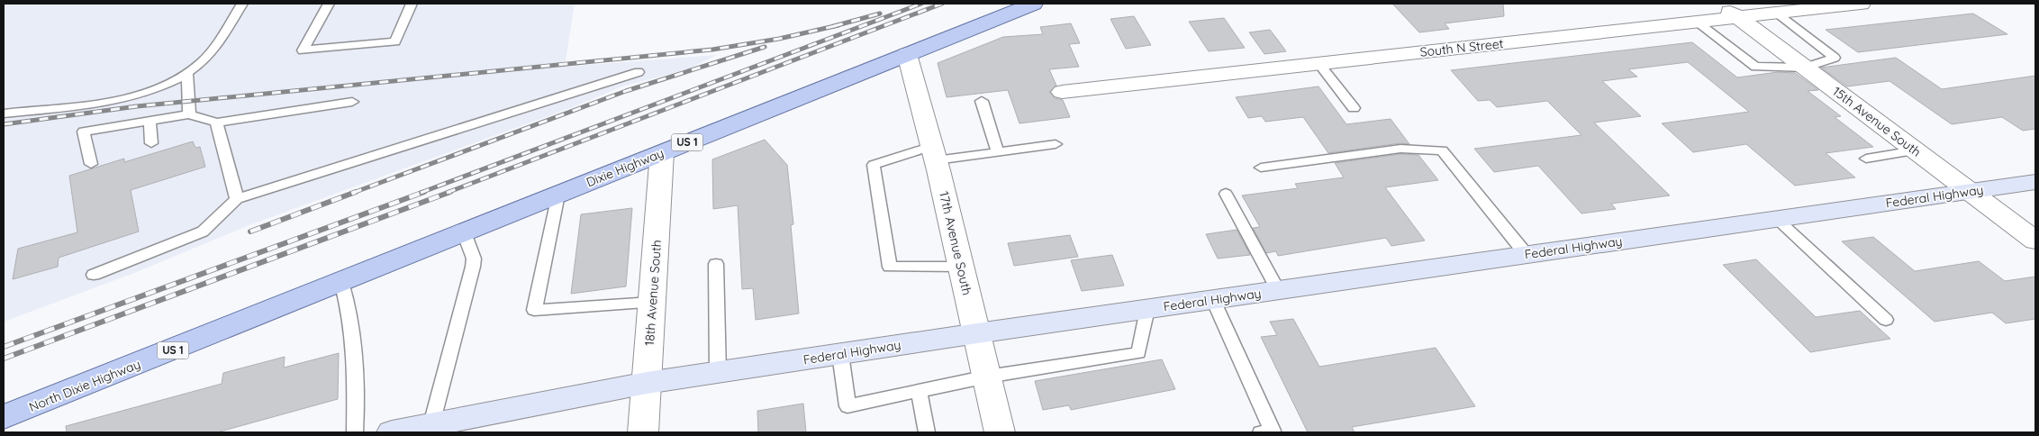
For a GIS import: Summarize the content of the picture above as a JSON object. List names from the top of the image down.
{
  "streets": {
    "main road": [
      "US 1",
      "Dixie Highway",
      "Federal Highway",
      "North Dixie Highway"
    ],
    "street": [
      "South N Street",
      "15th Avenue South",
      "17th Avenue South",
      "18th Avenue South"
    ]
  },
  "crossings": [
    ["South N Street", "15th Avenue South"],
    ["15th Avenue South", "Federal Highway"],
    ["Dixie Highway", "17th Avenue South"],
    ["Dixie Highway", "18th Avenue South"],
    ["Dixie Highway", "North Dixie Highway"],
    ["Federal Highway", "17th Avenue South"],
    ["Federal Highway", "18th Avenue South"]
  ]
}
